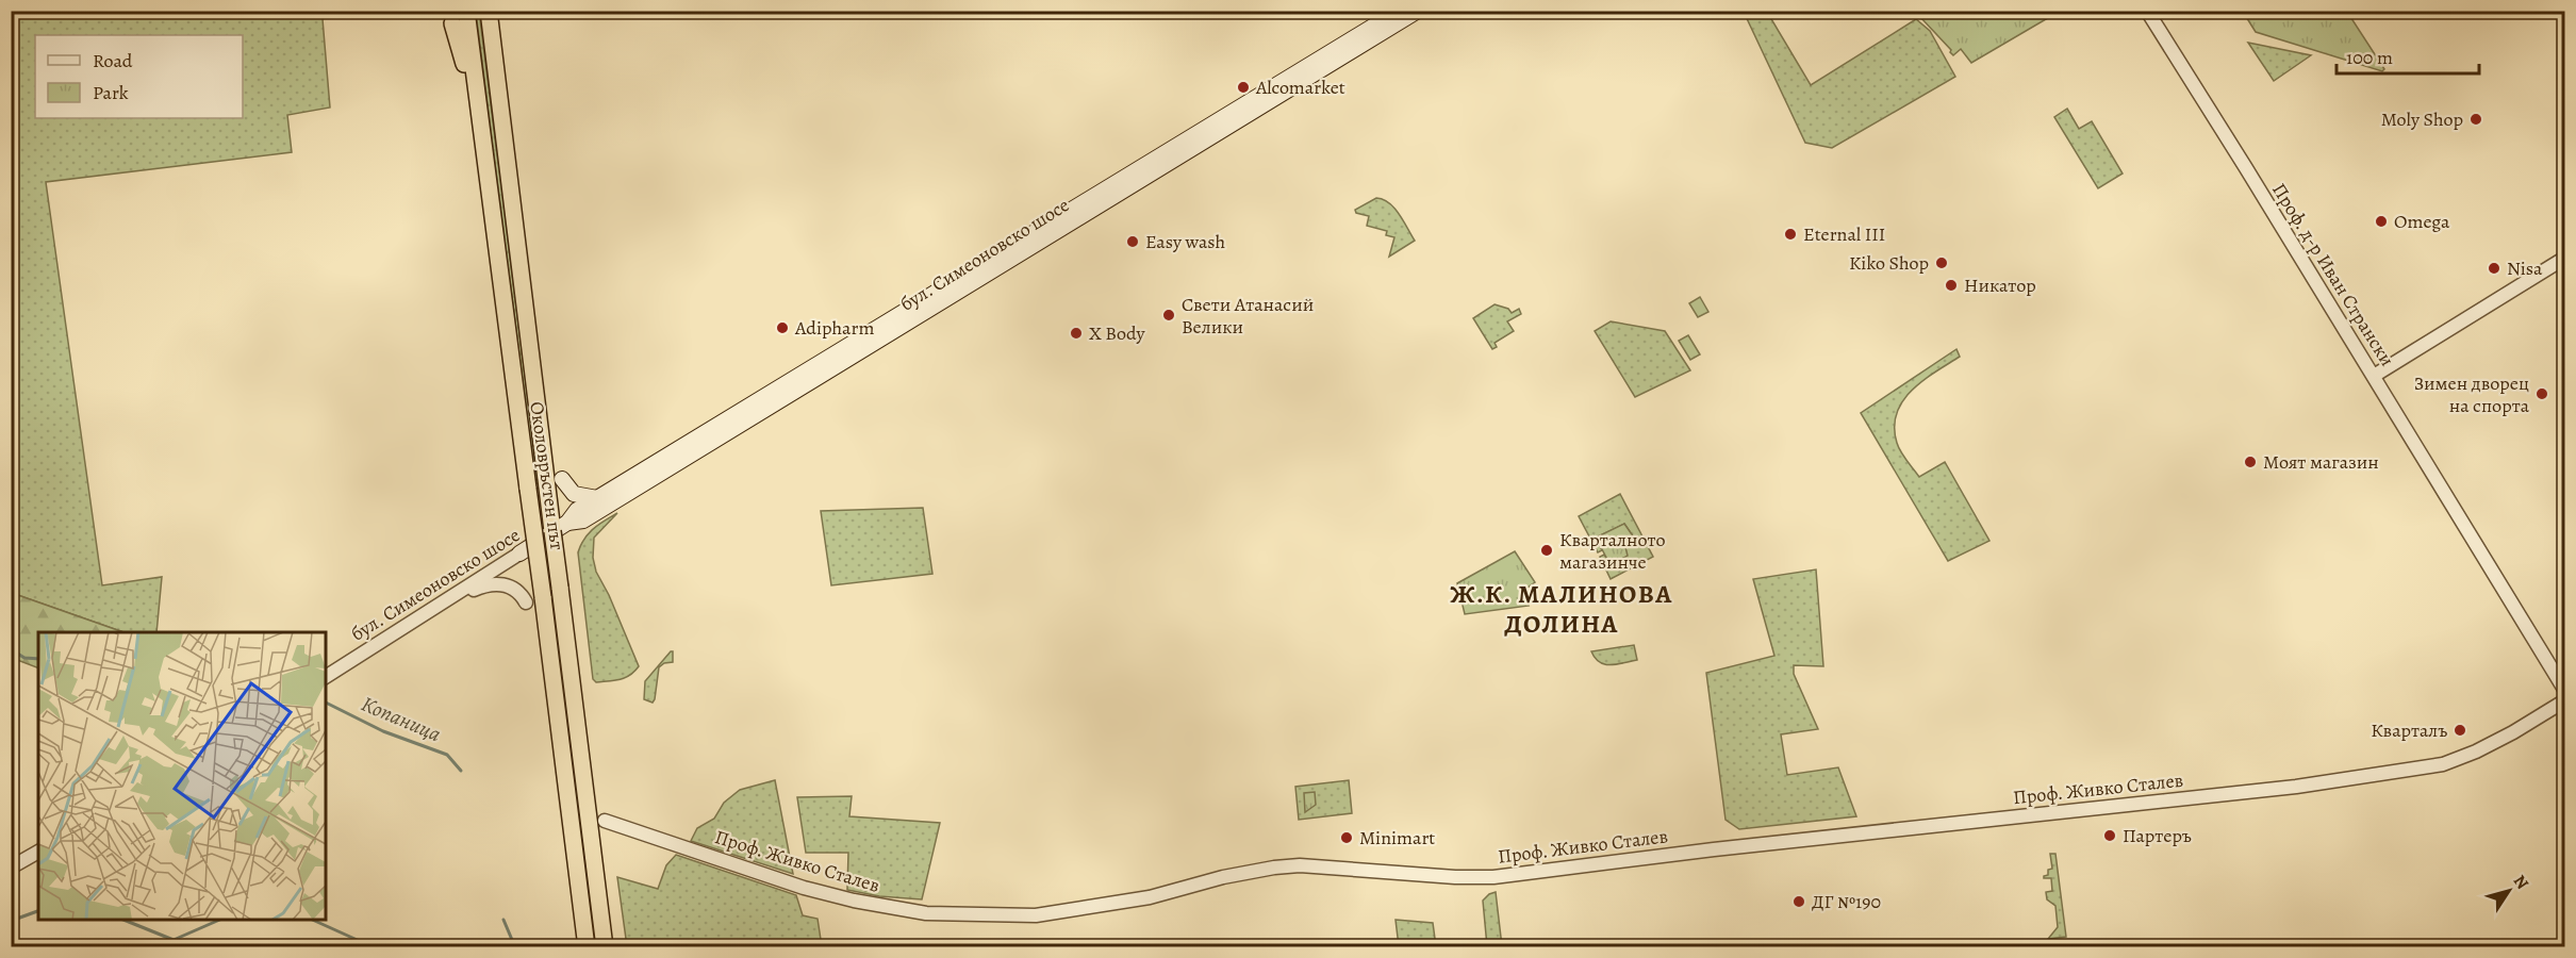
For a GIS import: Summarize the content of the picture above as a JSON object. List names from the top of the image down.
{
  "streets": {
    "highway": ["Околовръстен път"],
    "main road": ["бул. Симеоновско шосе"],
    "street": ["Проф. д-р Иван Странски", "Проф. Живко Сталев"]
  },
  "districts": ["Ж.К. МАЛИНОВА ДОЛИНА"],
  "water": ["Копаница"],
  "places": [
    "Alcomarket",
    "Moly Shop",
    "Omega",
    "Eternal III",
    "Easy wash",
    "Kiko Shop",
    "Nisa",
    "Никатор",
    "Свети Атанасий Велики",
    "Adipharm",
    "X Body",
    "Зимен дворец на спорта",
    "Моят магазин",
    "Кварталното магазинче",
    "Кварталъ",
    "Партеръ",
    "Minimart",
    "ДГ №190"
  ],
  "legend": ["Road", "Park"],
  "scale_bar": "100 m",
  "north": "top right"
}
